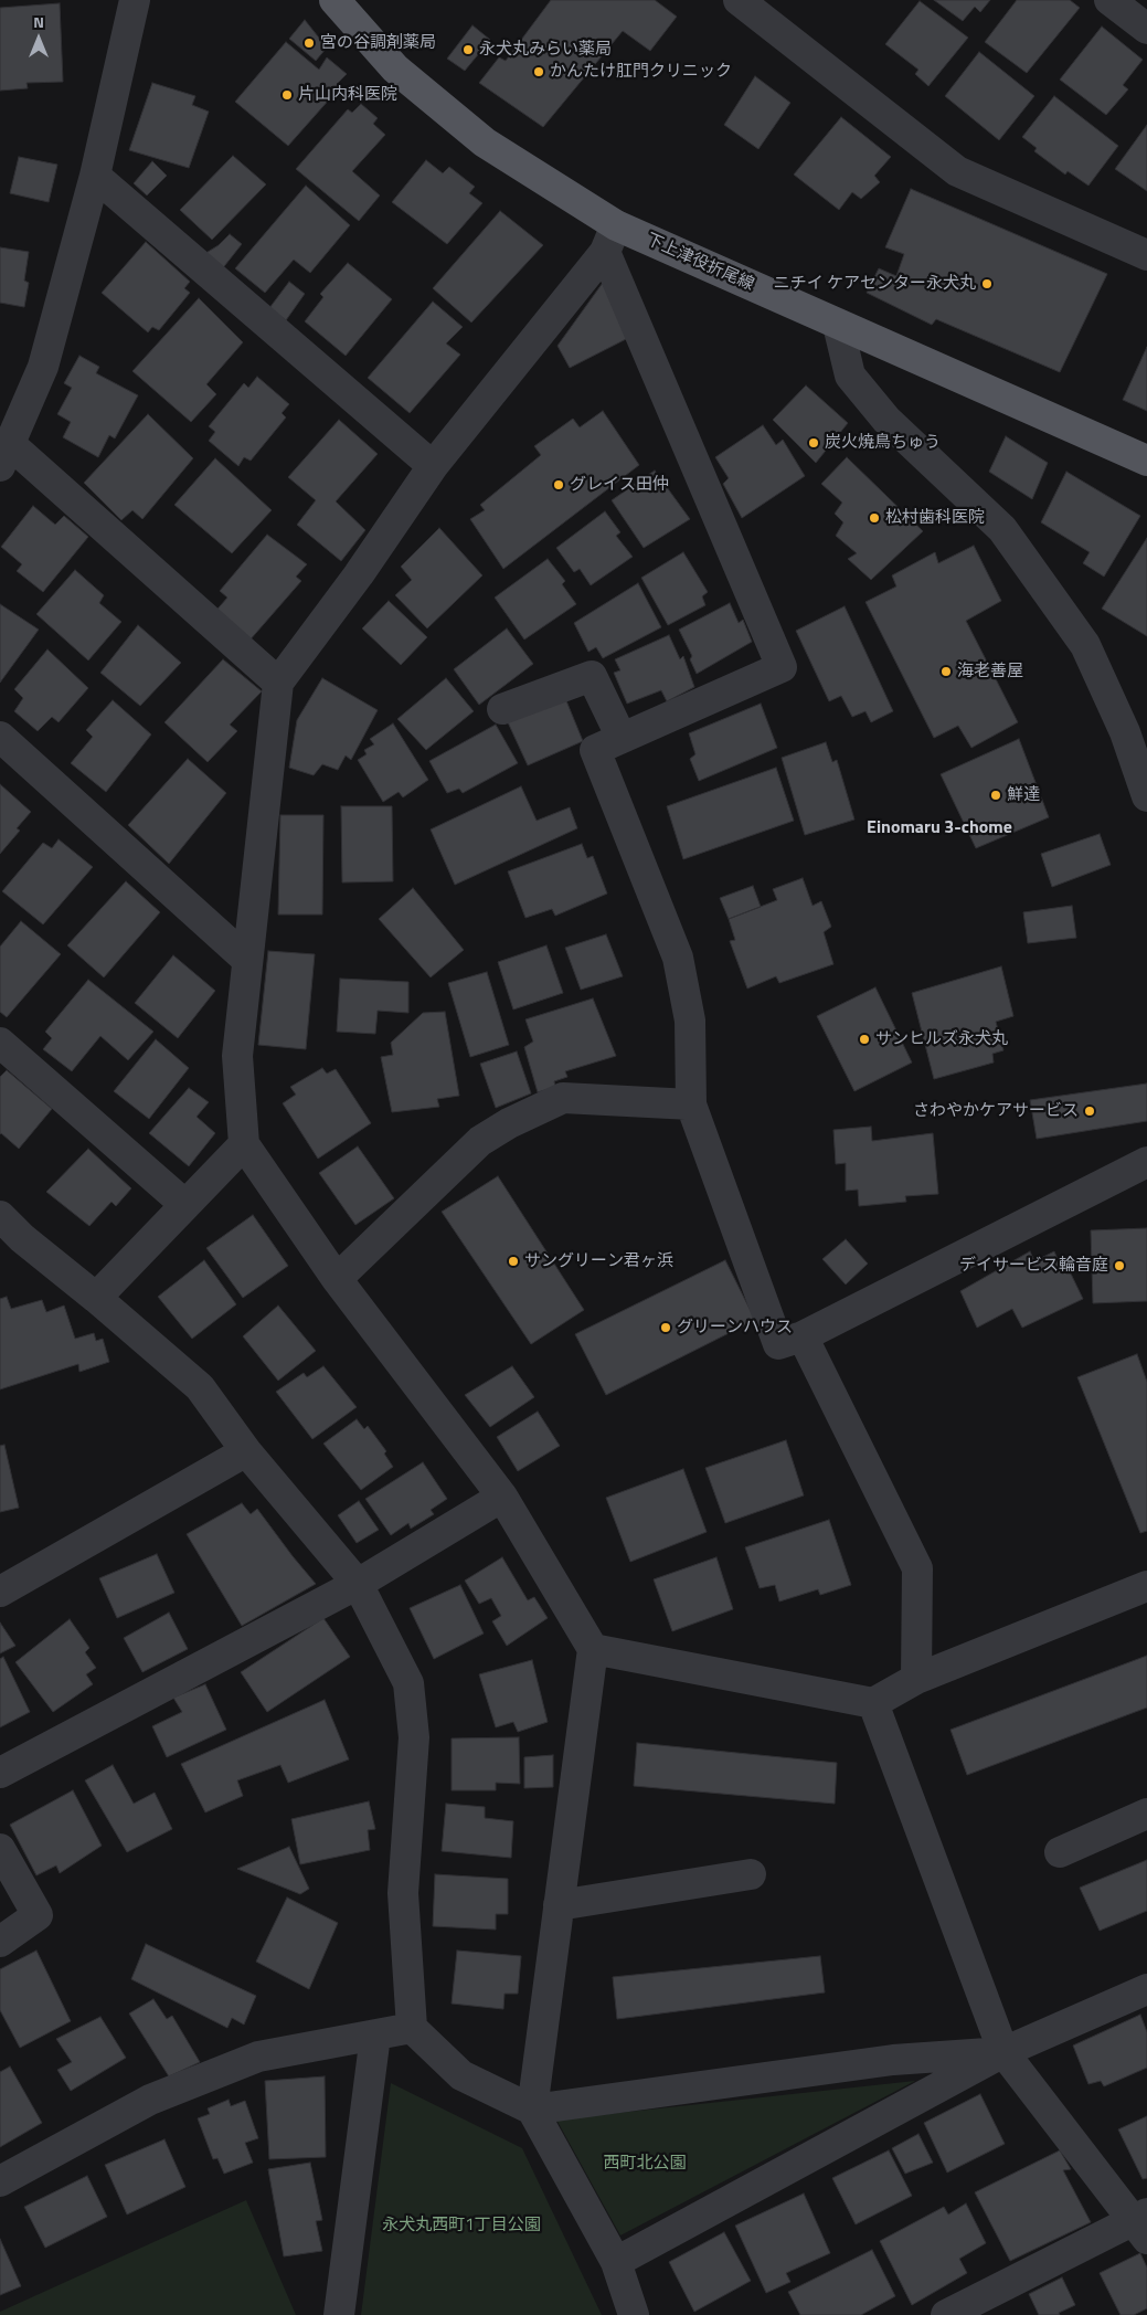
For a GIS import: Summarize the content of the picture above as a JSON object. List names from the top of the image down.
{
  "streets": {
    "main road": ["下上津役折尾線"]
  },
  "districts": ["Einomaru 3-chome"],
  "parks": ["西町北公園", "永犬丸西町1丁目公園"],
  "places": [
    "宮の谷調剤薬局",
    "永犬丸みらい薬局",
    "かんたけ肛門クリニック",
    "片山内科医院",
    "ニチイ ケアセンター永犬丸",
    "炭火焼鳥ちゅう",
    "グレイス田仲",
    "松村歯科医院",
    "海老善屋",
    "鮮達",
    "サンヒルズ永犬丸",
    "さわやかケアサービス",
    "サングリーン君ヶ浜",
    "デイサービス輪音庭",
    "グリーンハウス"
  ],
  "north": "top"
}
